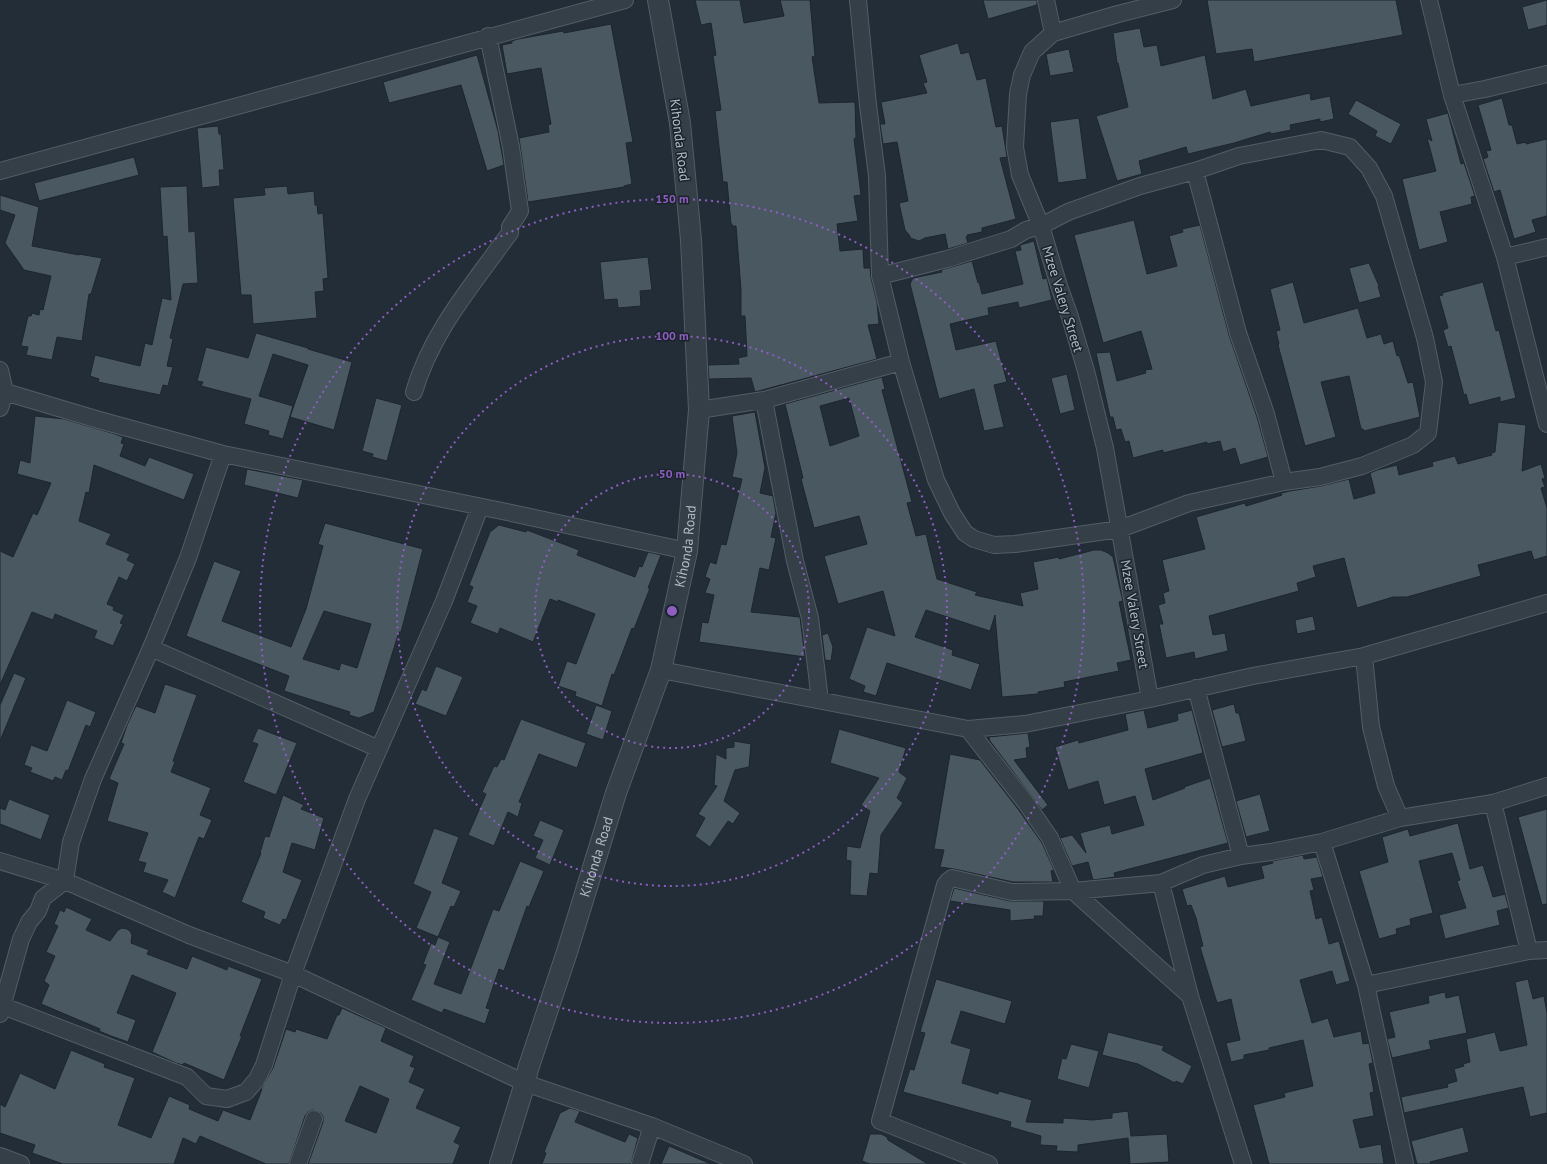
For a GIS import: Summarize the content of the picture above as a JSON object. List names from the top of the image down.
{
  "streets": {
    "street": ["Kihonda Road", "Mzee Valery Street"]
  },
  "rings": ["150 m", "100 m", "50 m"]
}
